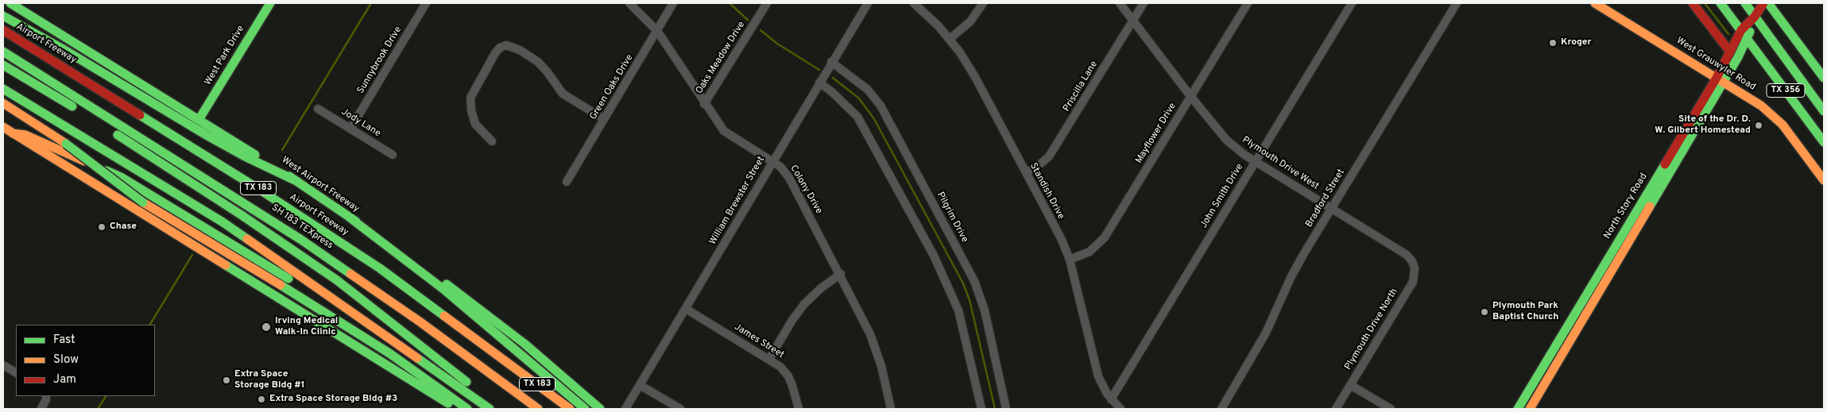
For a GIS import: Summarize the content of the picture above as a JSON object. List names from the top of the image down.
{
  "streets": {
    "main road": [
      "Airport Freeway",
      "West Park Drive",
      "West Grauwyler Road",
      "TX 356",
      "West Airport Freeway",
      "TX 183",
      "North Story Road",
      "SH 183 TEXpress"
    ],
    "street": [
      "Oaks Meadow Drive",
      "Sunnybrook Drive",
      "Priscilla Lane",
      "Green Oaks Drive",
      "Jody Lane",
      "Mayflower Drive",
      "Plymouth Drive West",
      "Colony Drive",
      "Standish Drive",
      "John Smith Drive",
      "Bradford Street",
      "William Brewster Street",
      "Pilgrim Drive",
      "Plymouth Drive North",
      "James Street"
    ]
  },
  "crossings": [
    ["West Park Drive", "West Airport Freeway"],
    ["Oaks Meadow Drive", "Colony Drive"],
    ["Sunnybrook Drive", "Jody Lane"],
    ["West Grauwyler Road", "North Story Road"],
    ["Priscilla Lane", "Plymouth Drive West"],
    ["Priscilla Lane", "Standish Drive"],
    ["Green Oaks Drive", "Colony Drive"],
    ["TX 356", "North Story Road"],
    ["Mayflower Drive", "Plymouth Drive West"],
    ["Mayflower Drive", "Standish Drive"],
    ["Plymouth Drive West", "John Smith Drive"],
    ["Plymouth Drive West", "Bradford Street"],
    ["Plymouth Drive West", "Plymouth Drive North"],
    ["Colony Drive", "William Brewster Street"],
    ["Standish Drive", "John Smith Drive"],
    ["William Brewster Street", "Pilgrim Drive"],
    ["William Brewster Street", "James Street"]
  ],
  "places": [
    "Kroger",
    "Site of the Dr. D. W. Gilbert Homestead",
    "Chase",
    "Plymouth Park Baptist Church",
    "Irving Medical Walk-In Clinic",
    "Extra Space Storage Bldg #1",
    "Extra Space Storage Bldg #3"
  ],
  "legend": ["Fast", "Slow", "Jam"]
}
